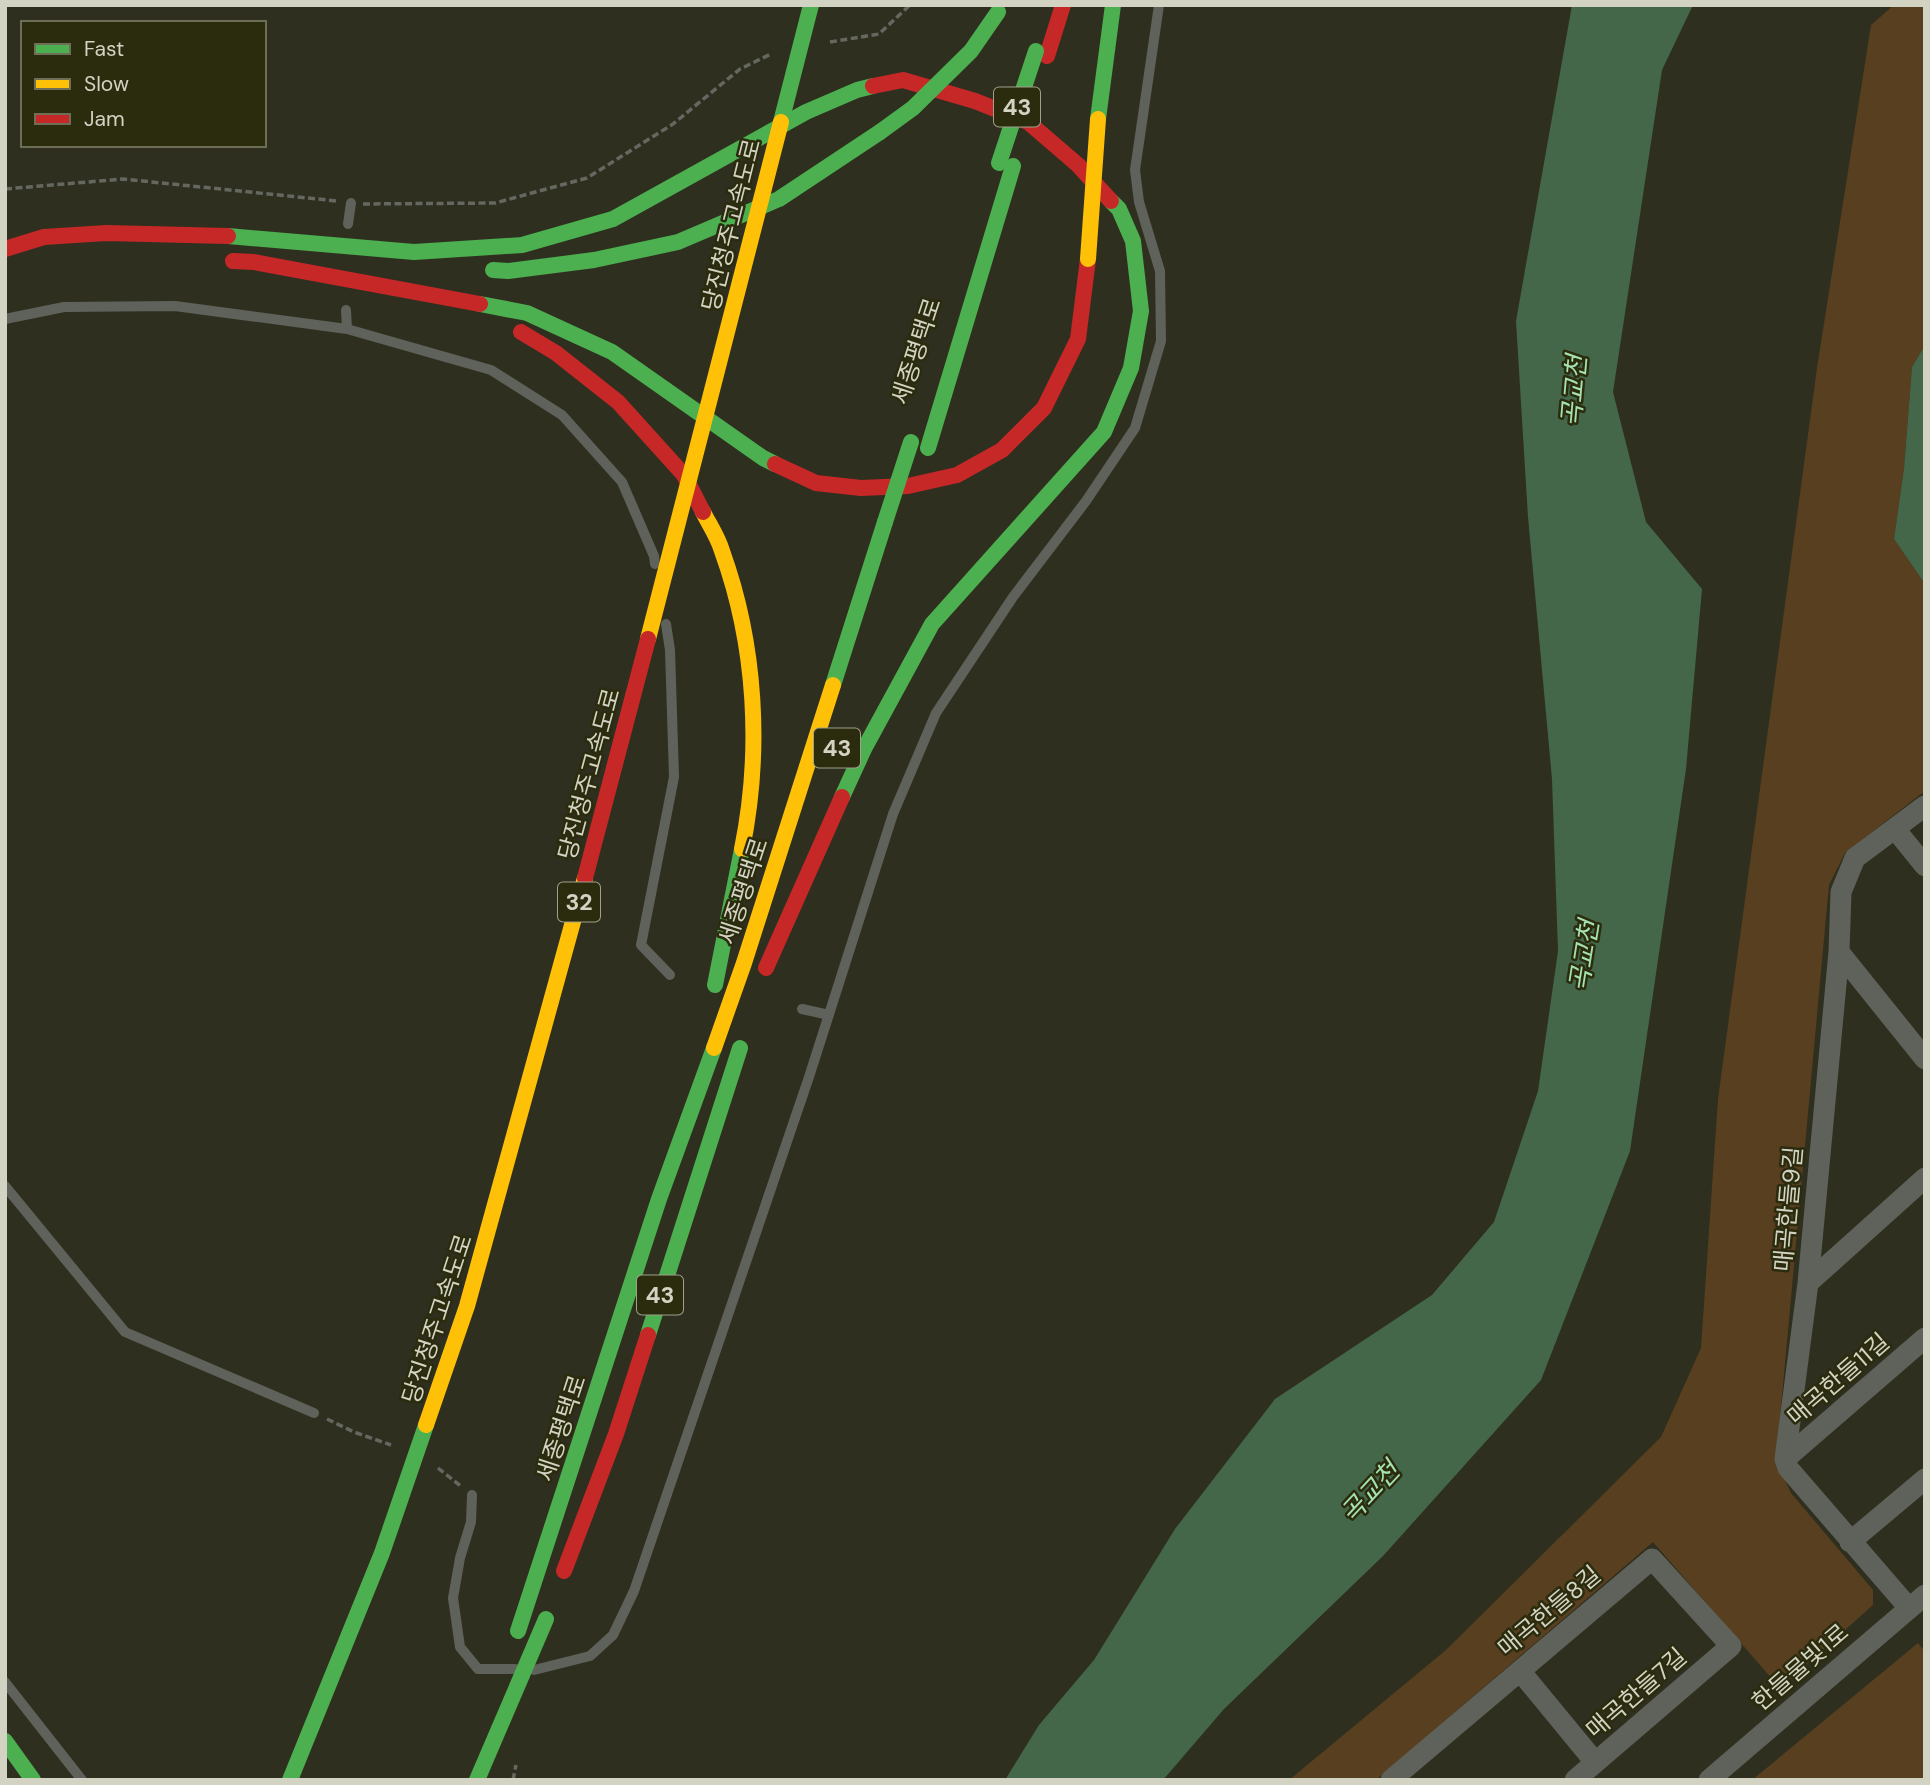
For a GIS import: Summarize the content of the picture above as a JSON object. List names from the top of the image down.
{
  "streets": {
    "highway": [
      "43",
      "당진청주고속도로",
      "세종평택로",
      "32"
    ],
    "street": [
      "매곡한들9길",
      "매곡한들11길",
      "매곡한들8길",
      "한들물빛1로",
      "매곡한들7길"
    ]
  },
  "crossings": [
    ["매곡한들9길", "매곡한들11길"],
    ["매곡한들8길", "매곡한들7길"]
  ],
  "water": ["곡교천"],
  "legend": ["Fast", "Slow", "Jam"]
}
